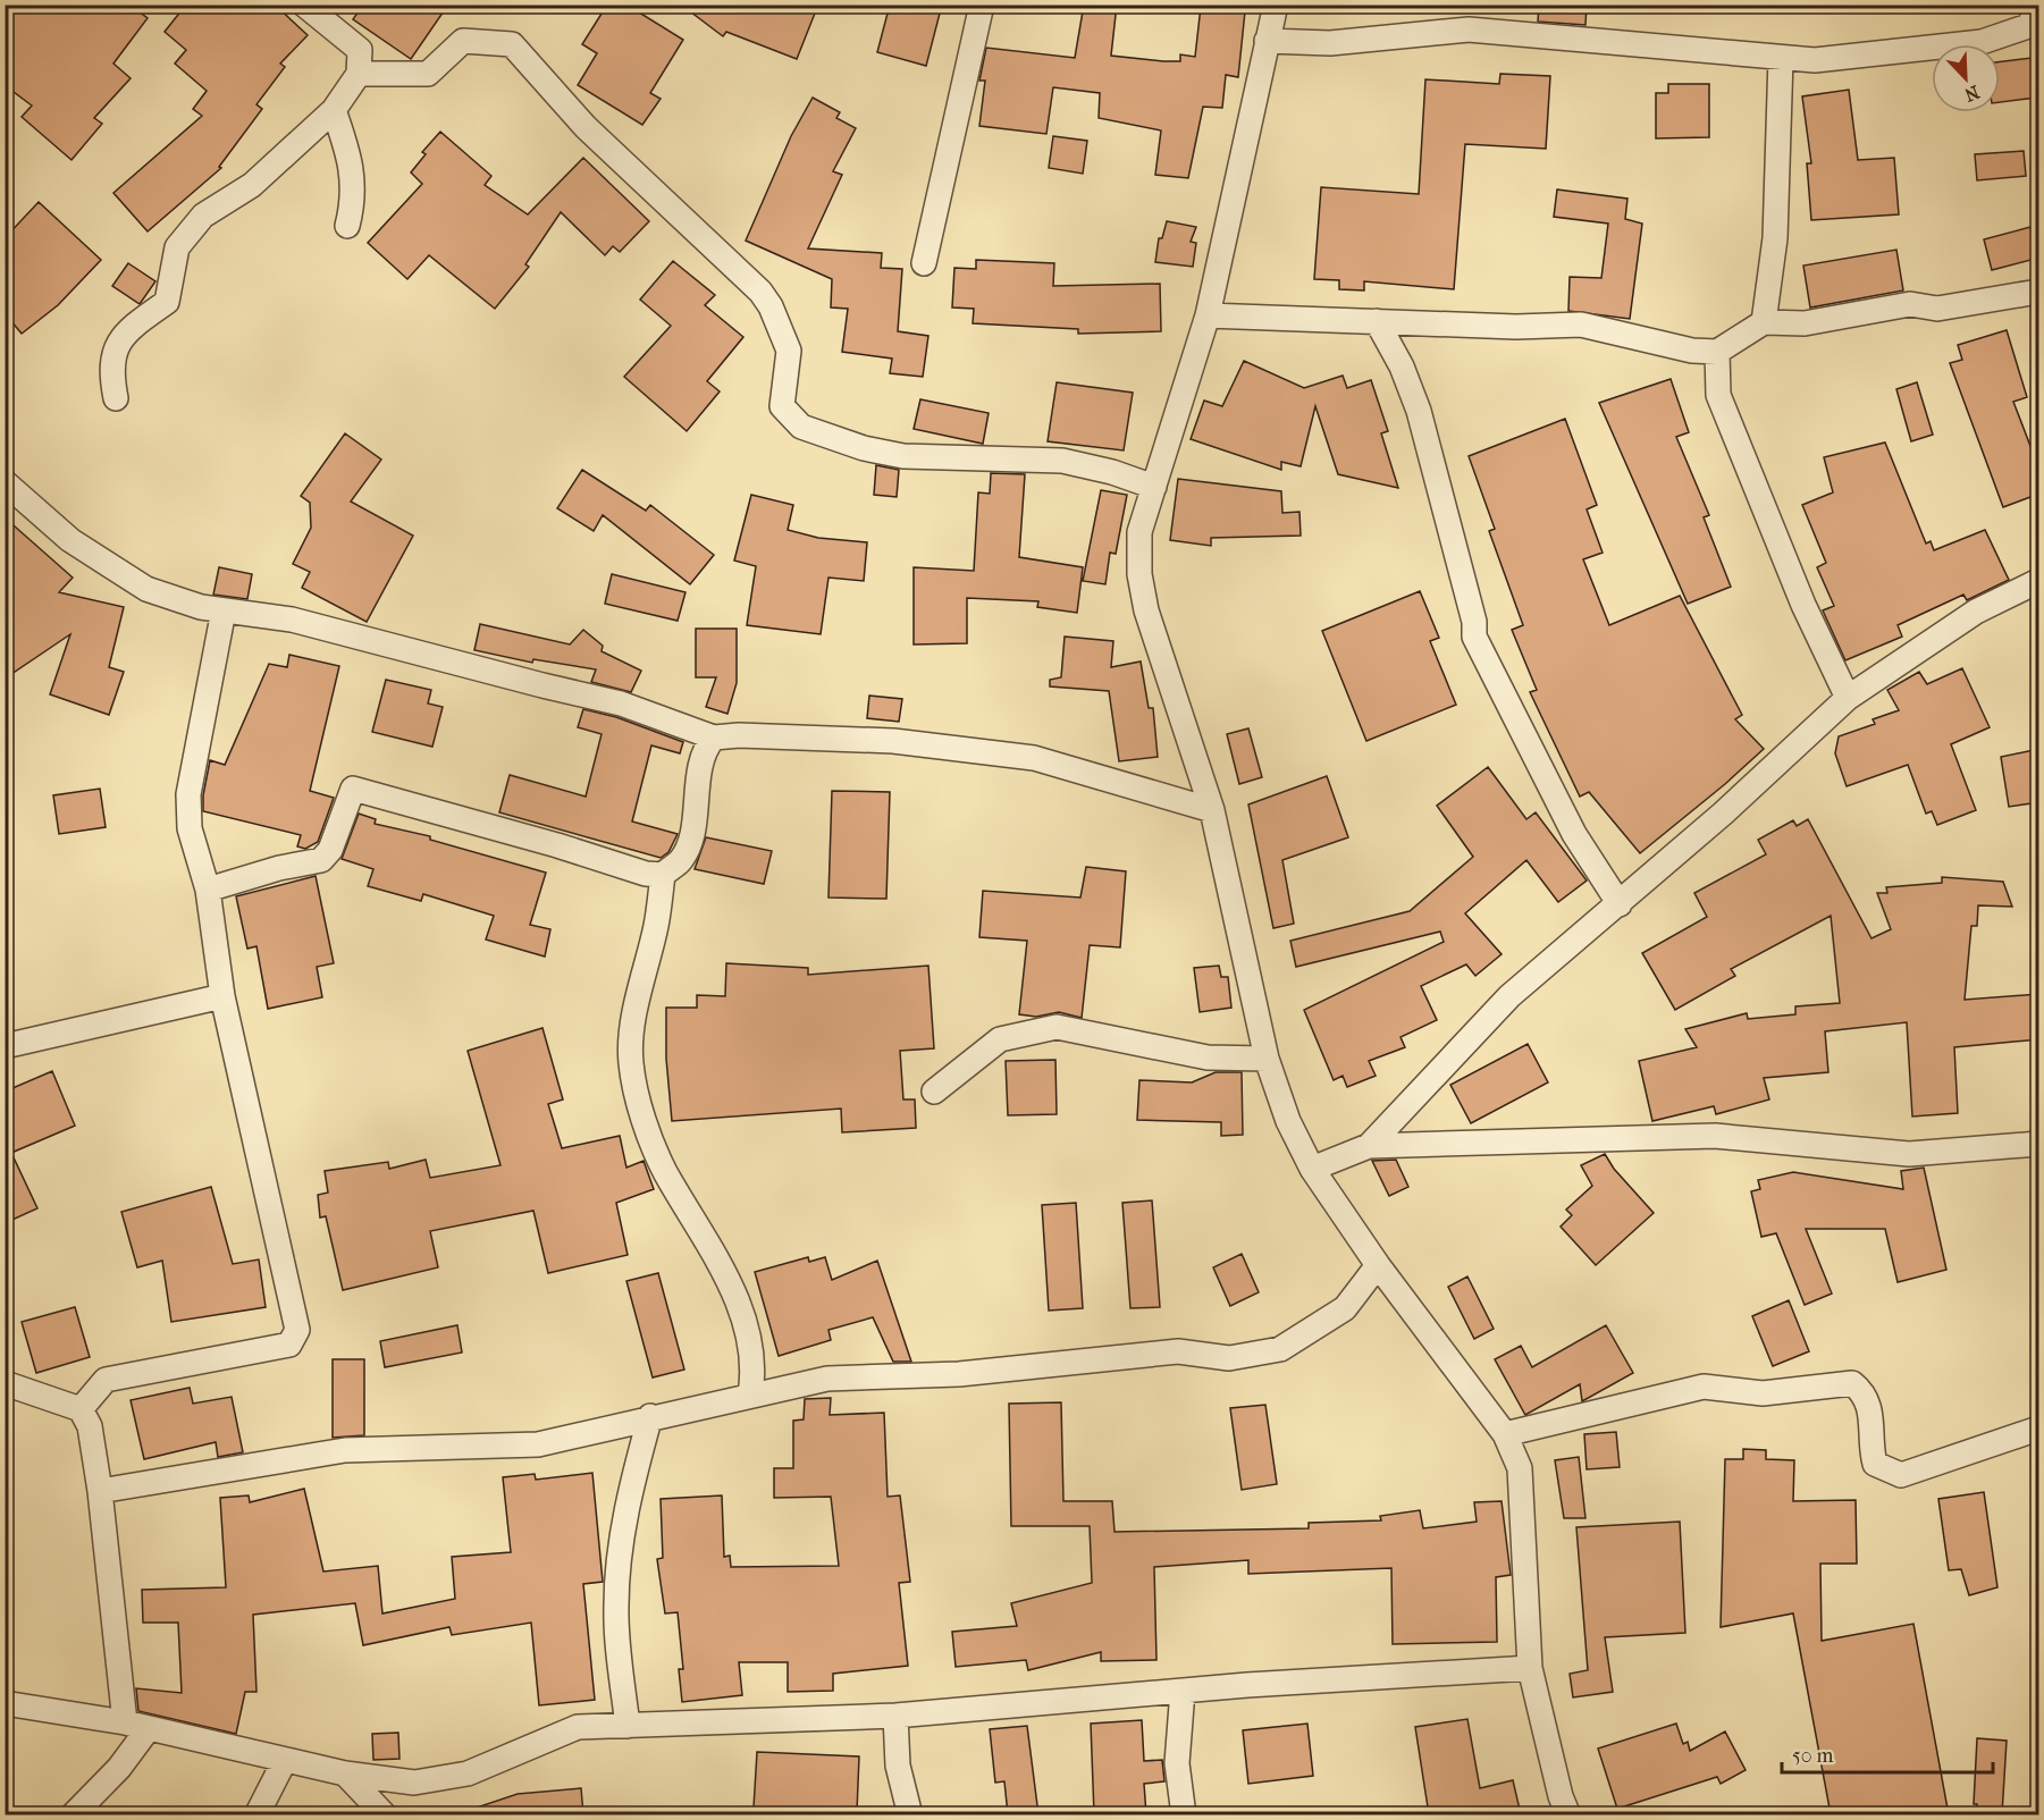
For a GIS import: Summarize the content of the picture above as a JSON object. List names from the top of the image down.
{
  "scale_bar": "50 m",
  "north": "bottom right"
}
